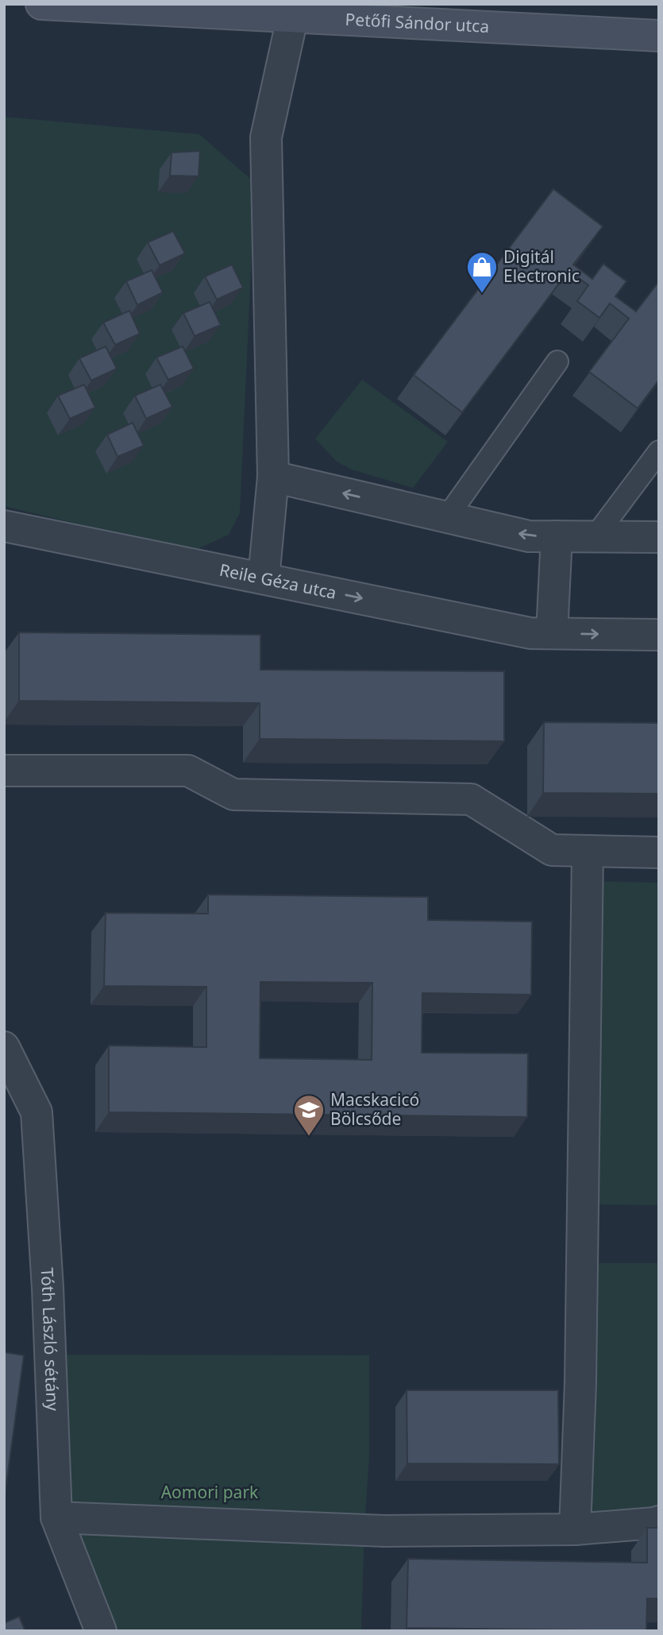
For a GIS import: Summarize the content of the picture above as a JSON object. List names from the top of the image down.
{
  "streets": {
    "street": ["Petőfi Sándor utca", "Reile Géza utca", "Tóth László sétány"]
  },
  "parks": ["Aomori park"],
  "places": {
    "shop": ["Digitál Electronic"],
    "school or university": ["Macskacicó Bölcsőde"]
  }
}
